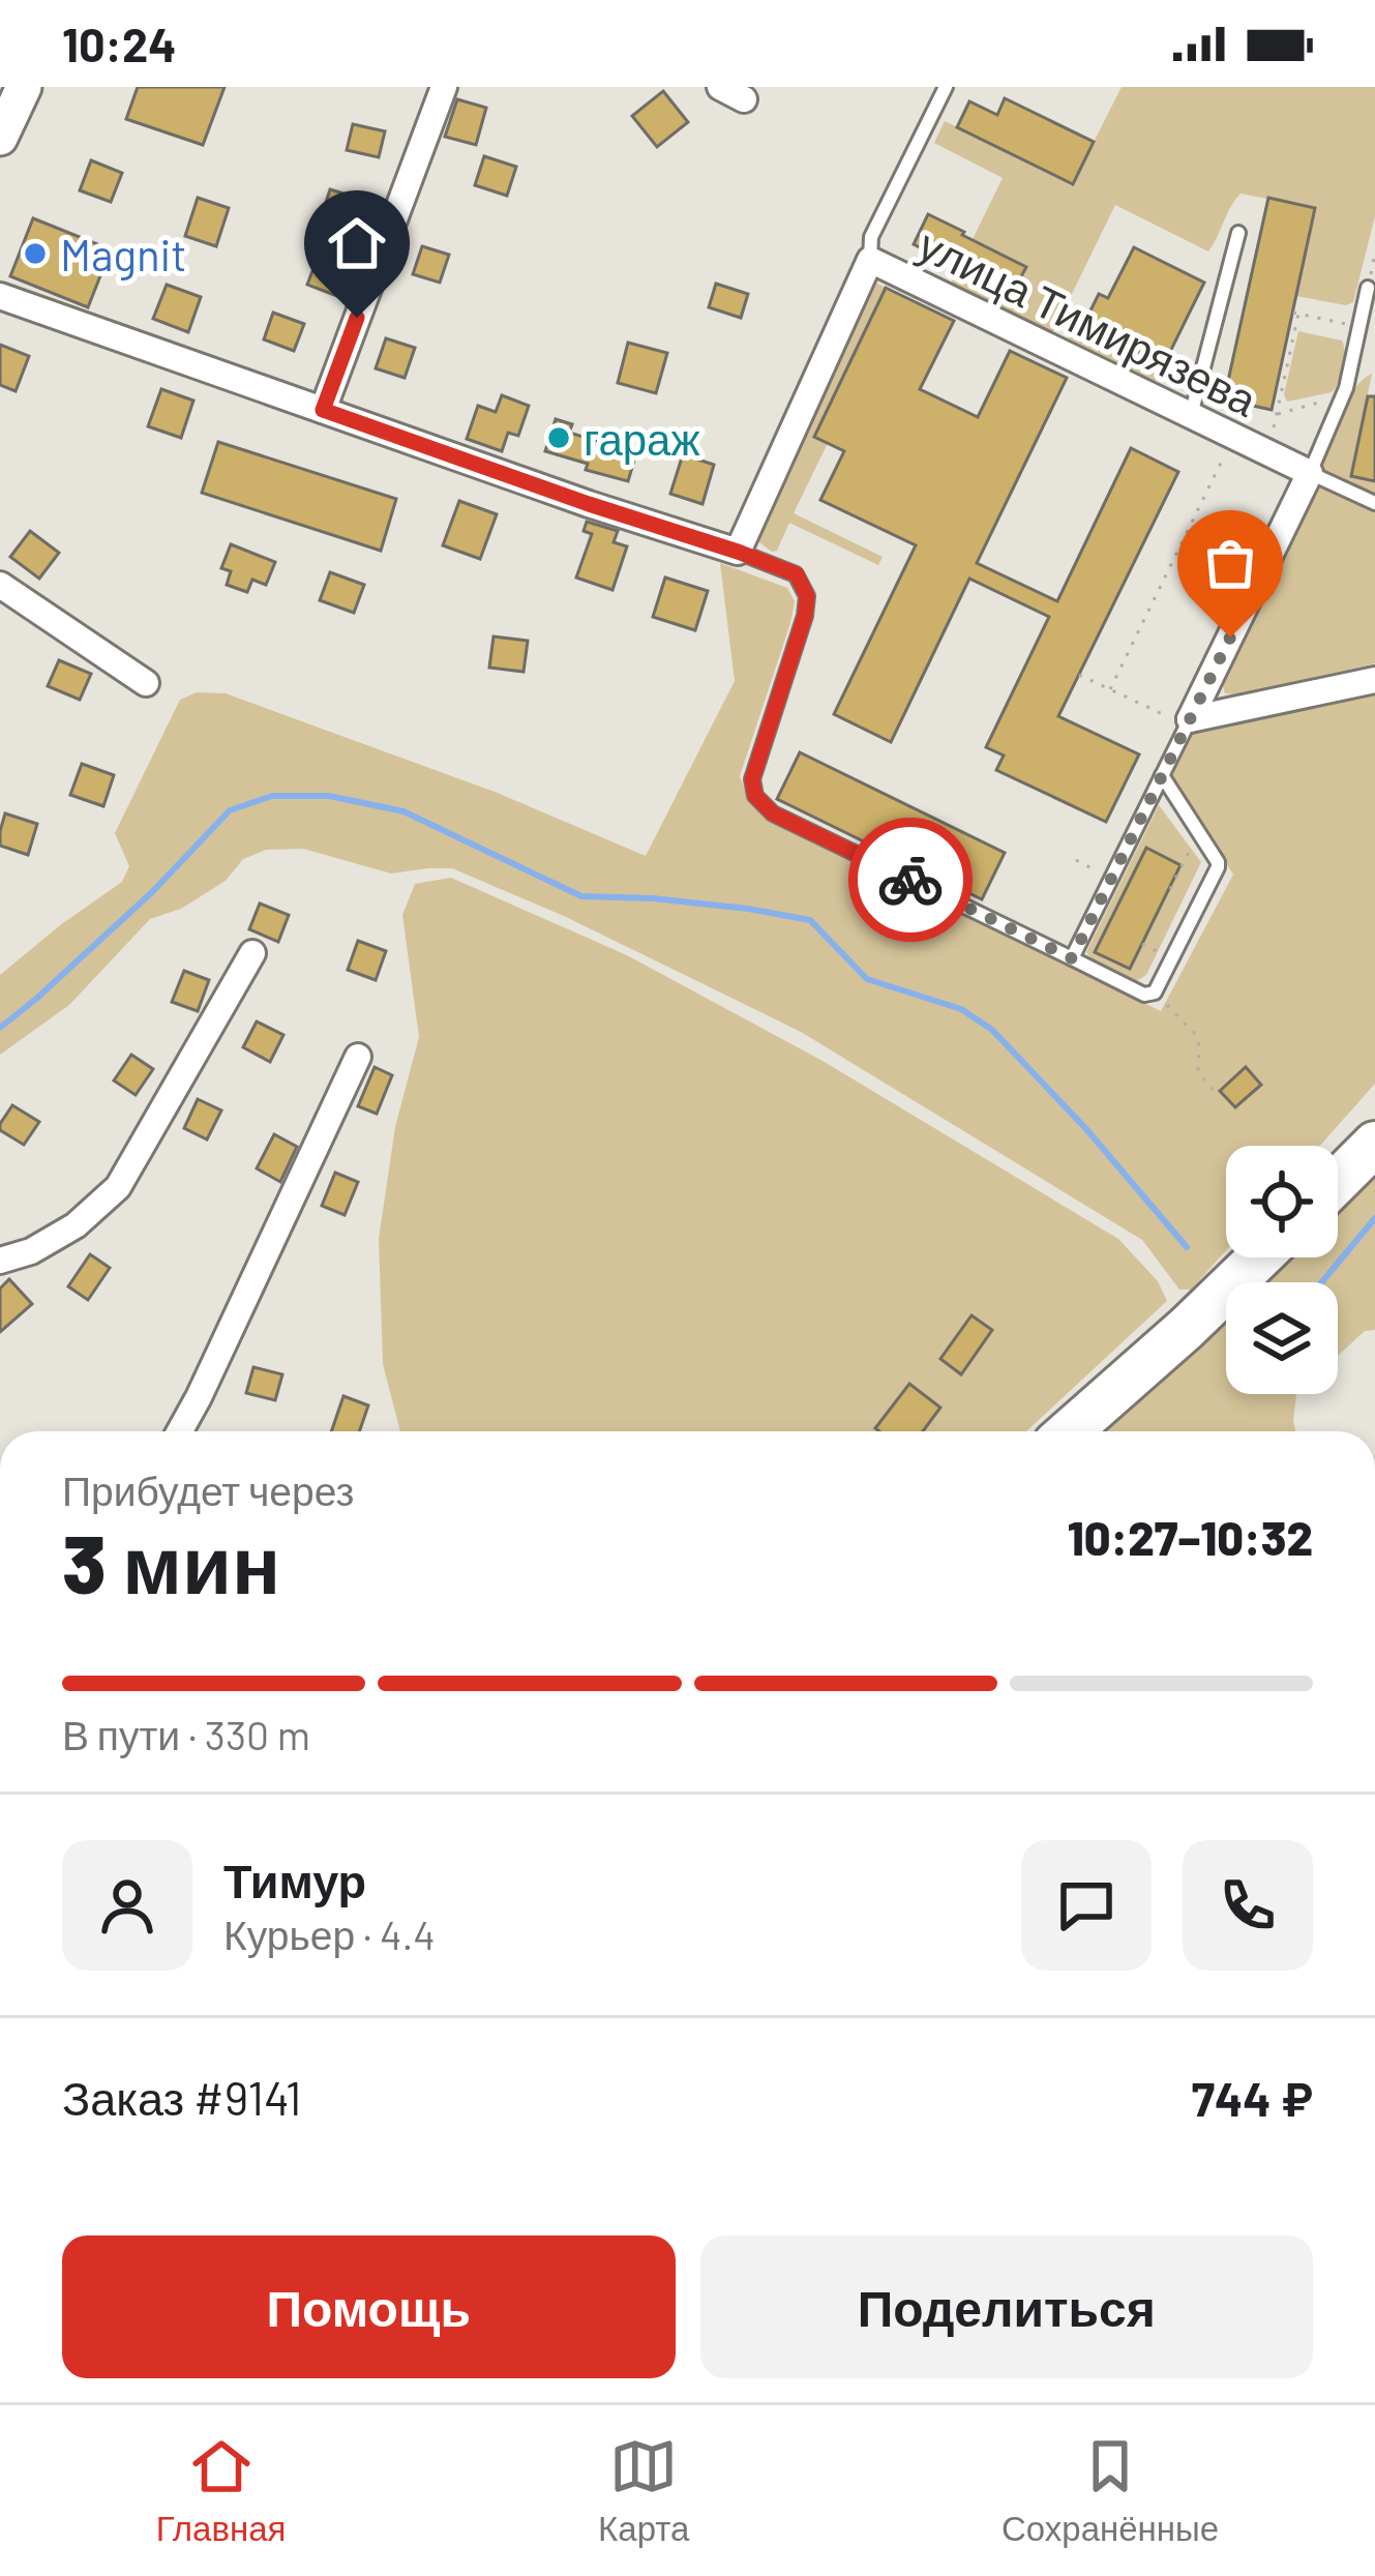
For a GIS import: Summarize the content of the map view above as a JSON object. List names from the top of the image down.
{
  "streets": {
    "street": ["улица Тимирязева"]
  },
  "places": ["Magnit", "гараж"],
  "page": {
    "status": "10:24",
    "heading": ["3 мин", "Прибудет через", "10:27–10:32"],
    "panel": [
      "Тимур",
      "Курьер · 4.4",
      "Заказ #9141",
      "744 ₽"
    ],
    "bar": "В пути · 330 m",
    "buttons": ["Помощь", "Поделиться"],
    "tabs": ["Главная", "Карта", "Сохранённые"]
  }
}
